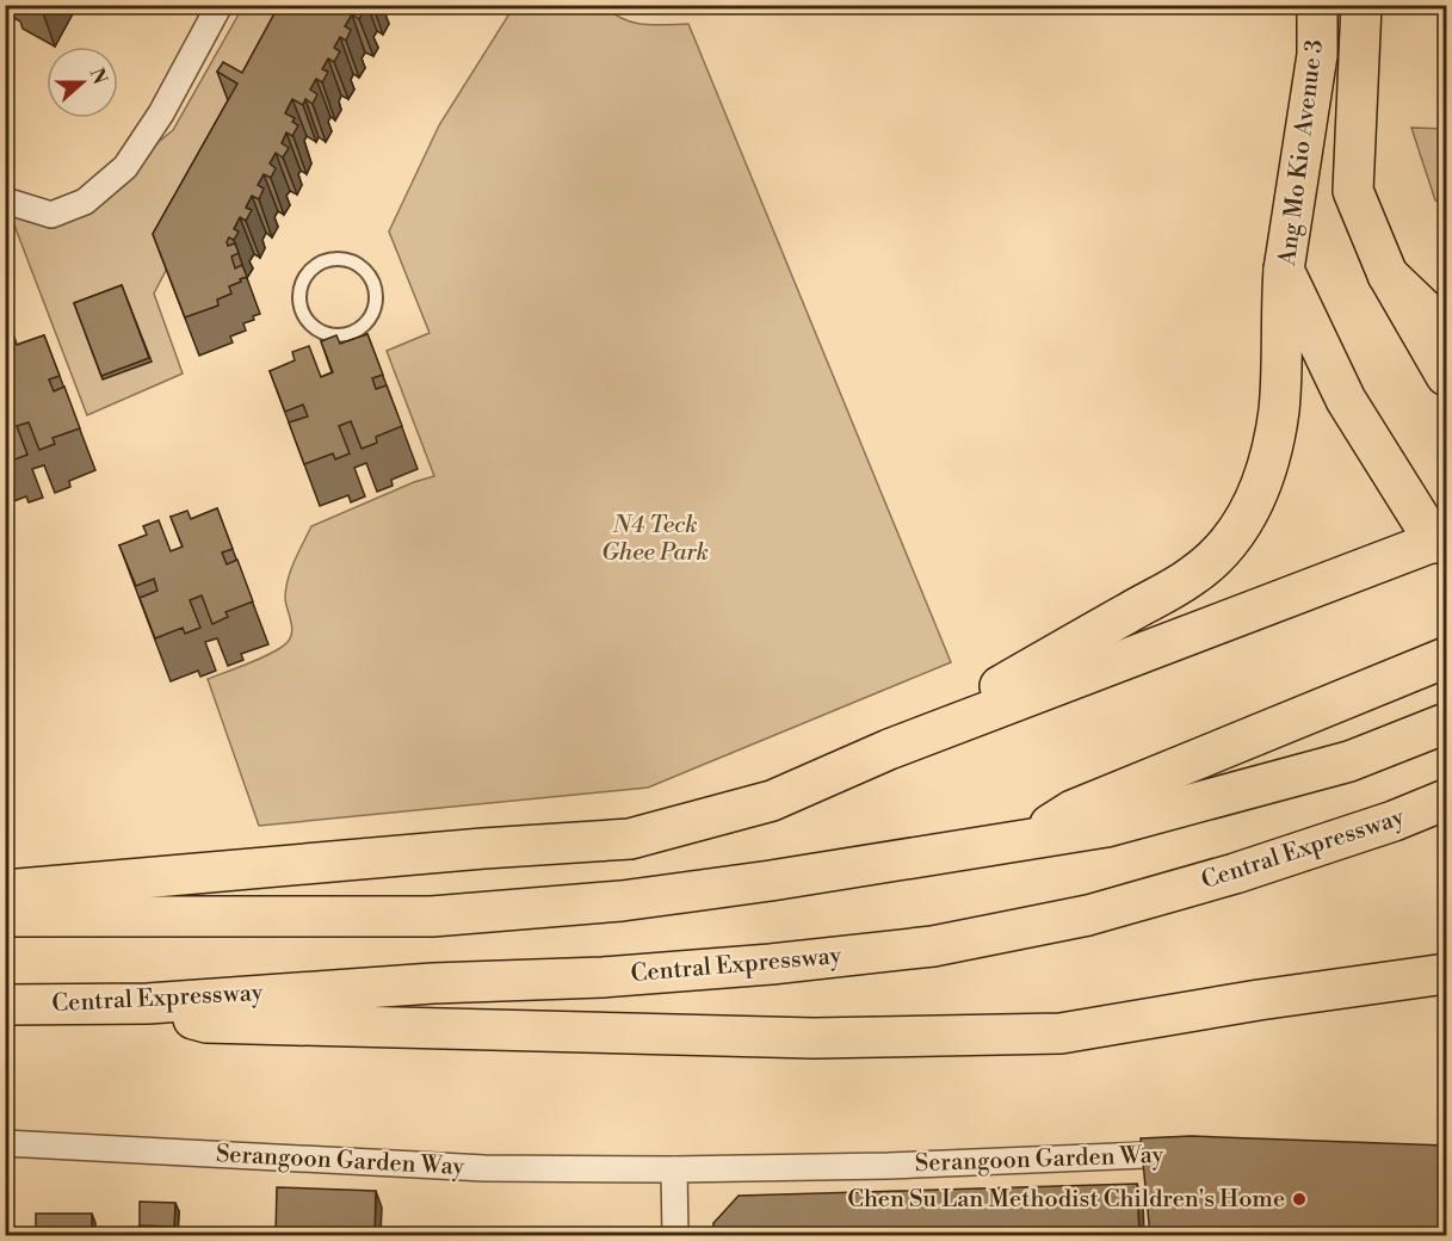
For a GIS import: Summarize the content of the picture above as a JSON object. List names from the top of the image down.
{
  "streets": {
    "main road": ["Ang Mo Kio Avenue 3", "Central Expressway"],
    "street": ["Serangoon Garden Way"]
  },
  "parks": ["N4 Teck Ghee Park"],
  "places": ["Chen Su Lan Methodist Children's Home"],
  "north": "right"
}
